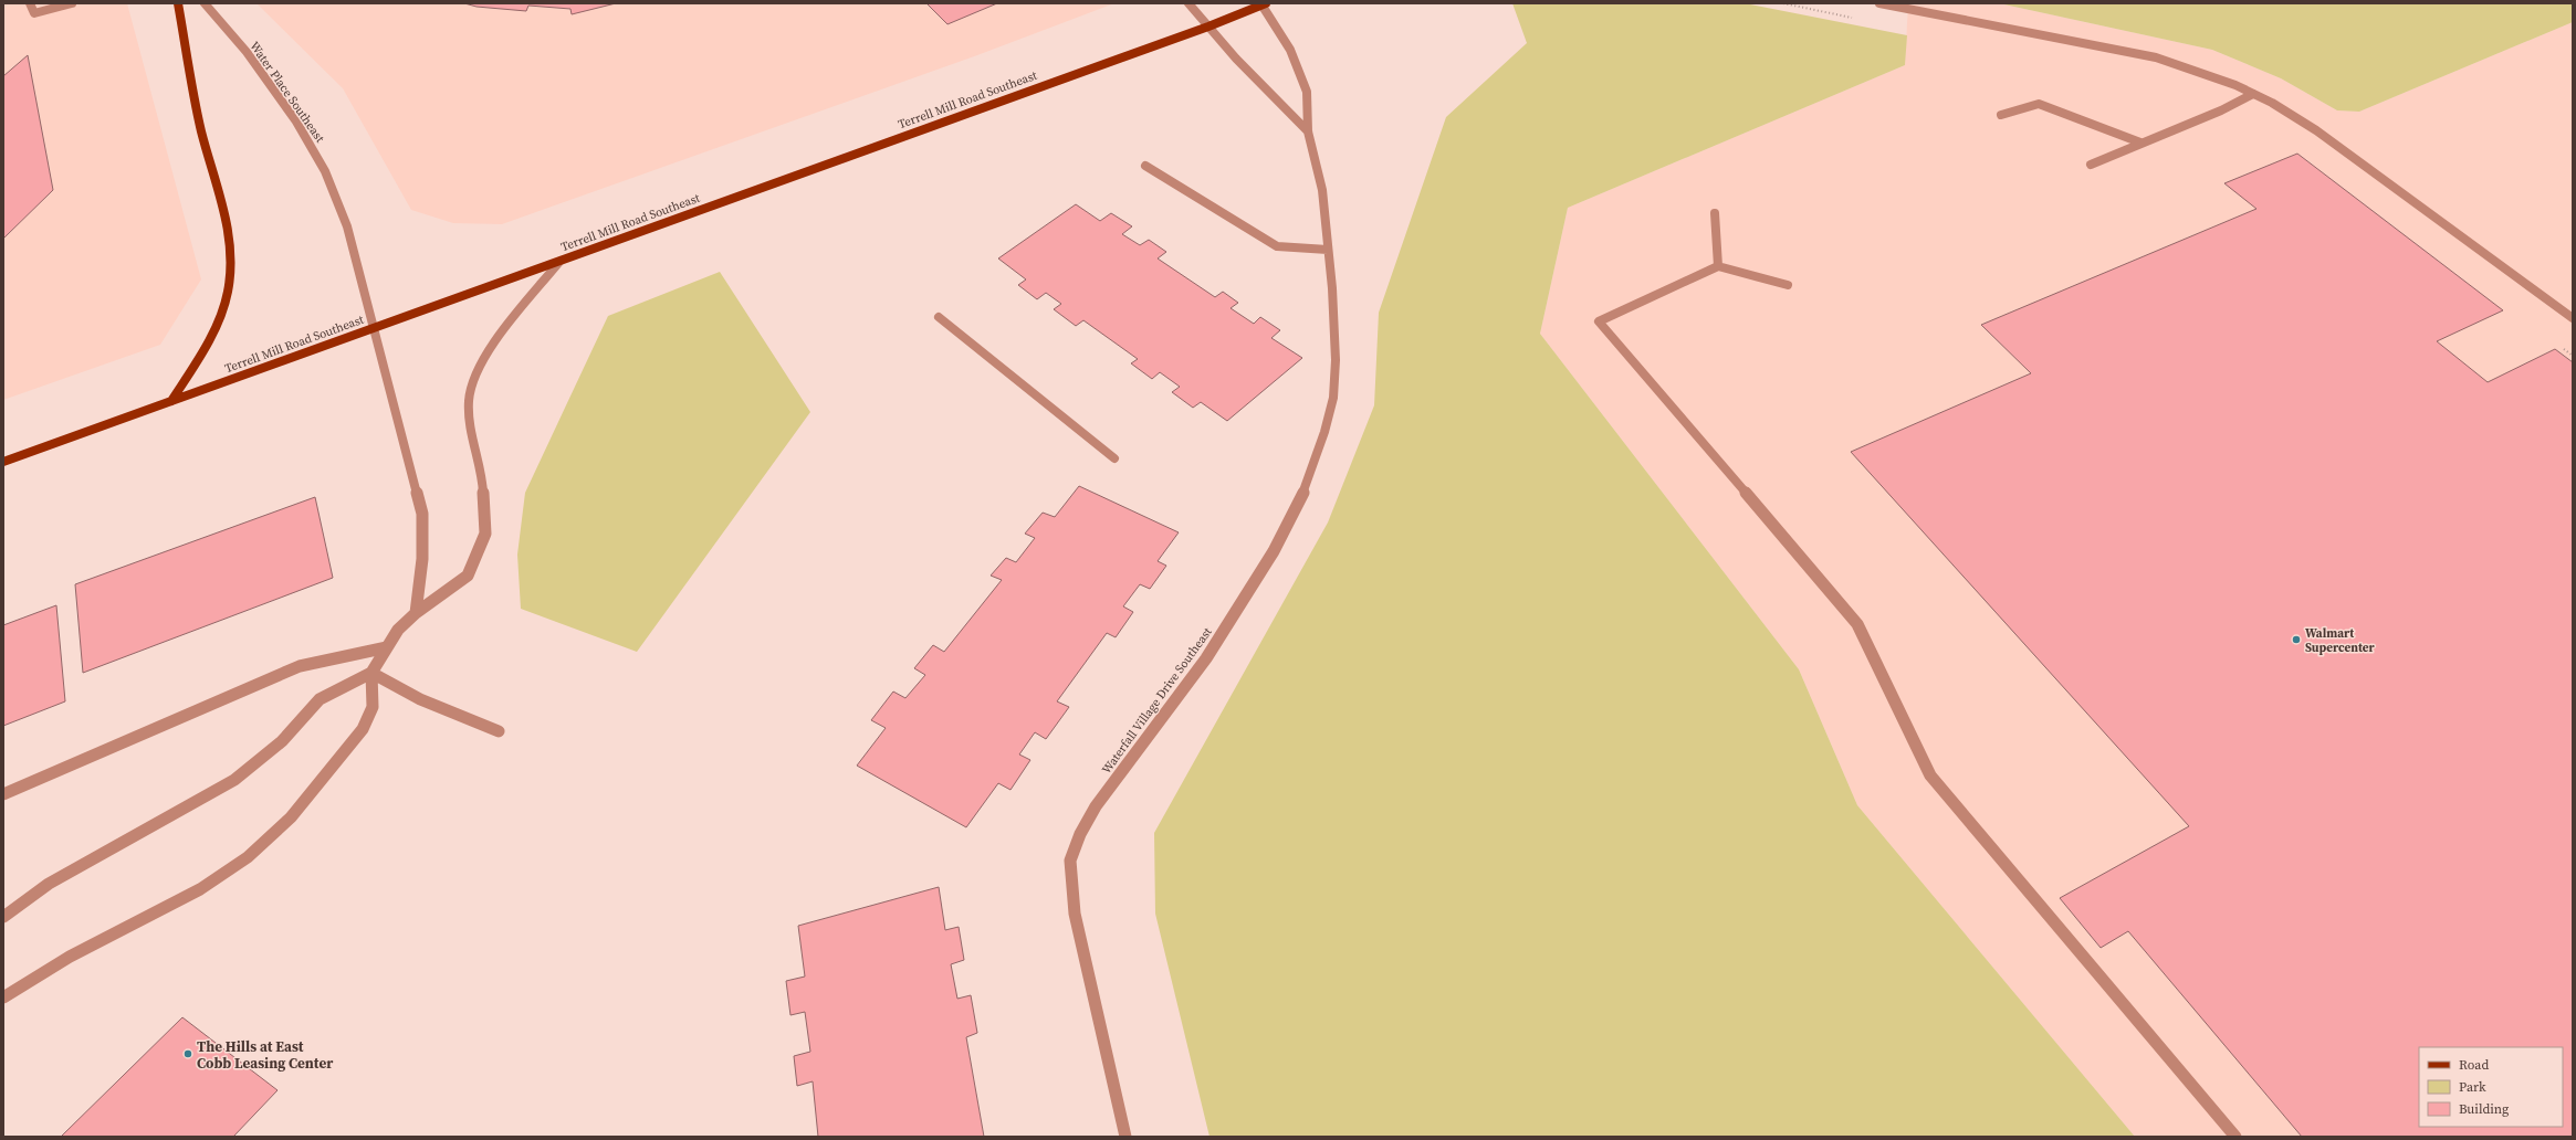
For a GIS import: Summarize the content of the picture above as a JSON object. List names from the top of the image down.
{
  "streets": {
    "main road": ["Terrell Mill Road Southeast"],
    "street": ["Water Place Southeast", "Waterfall Village Drive Southeast"]
  },
  "crossings": [
    ["Water Place Southeast", "Terrell Mill Road Southeast"],
    ["Terrell Mill Road Southeast", "Waterfall Village Drive Southeast"]
  ],
  "places": ["Walmart Supercenter", "The Hills at East Cobb Leasing Center"],
  "legend": ["Road", "Park", "Building"]
}
